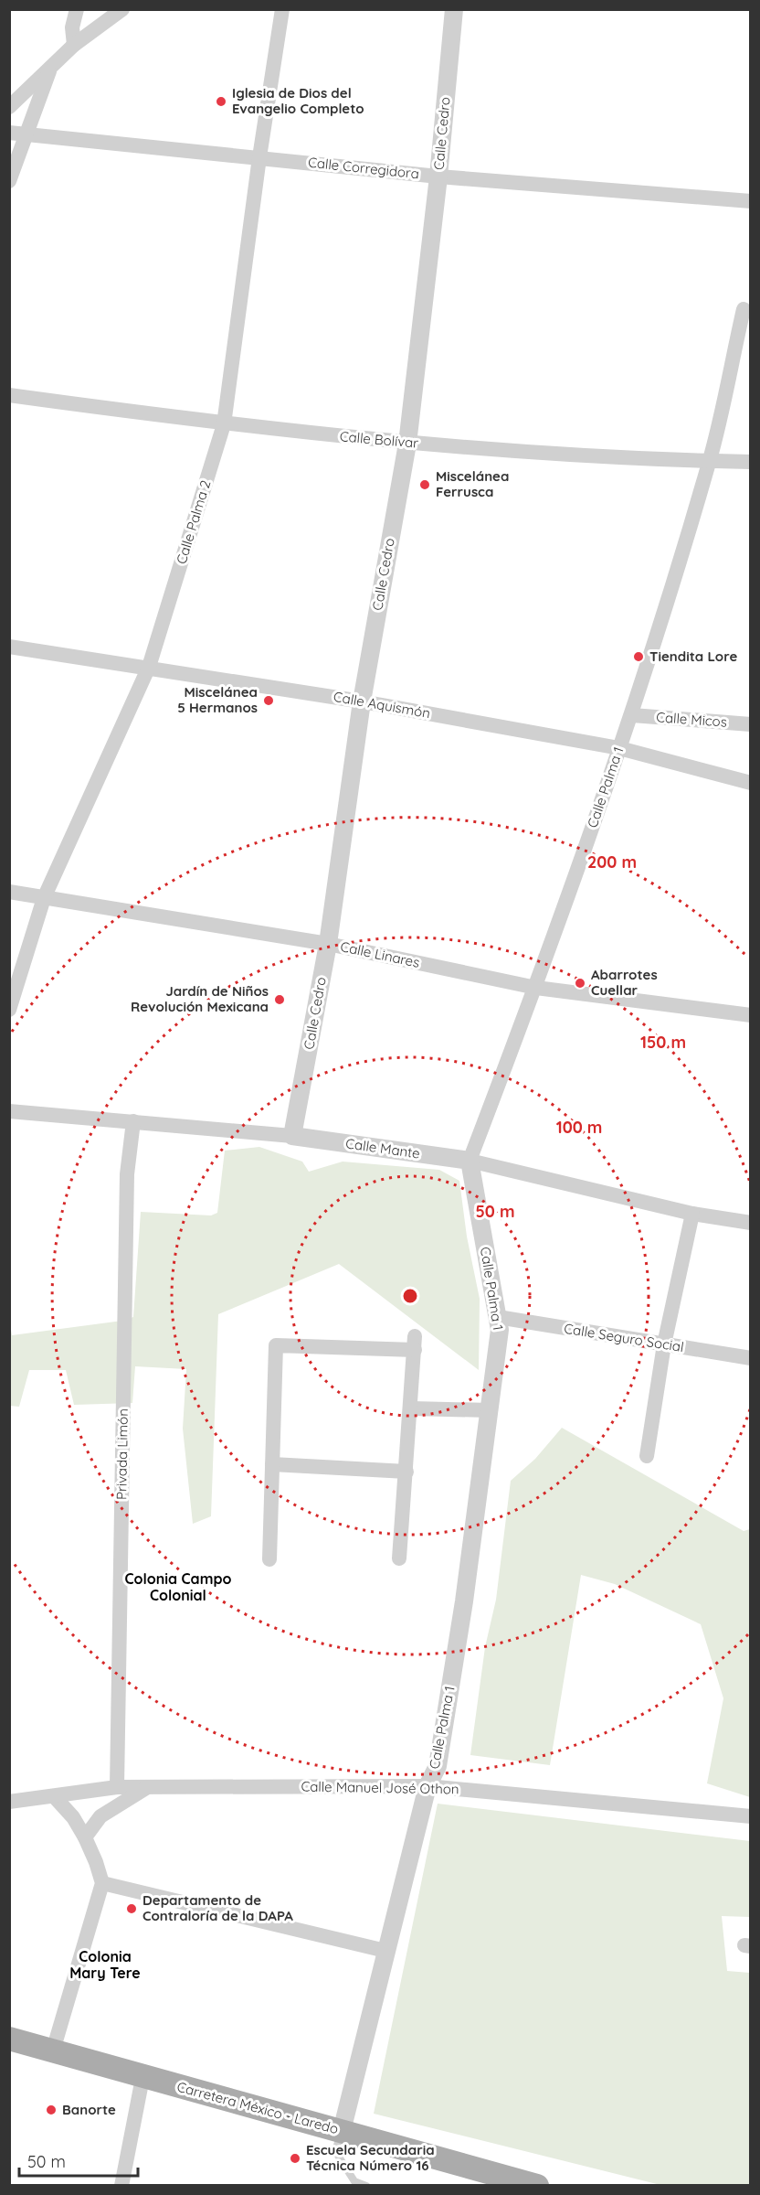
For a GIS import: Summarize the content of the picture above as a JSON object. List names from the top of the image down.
{
  "streets": {
    "main road": ["Carretera México - Laredo"],
    "street": [
      "Calle Cedro",
      "Calle Corregidora",
      "Calle Bolívar",
      "Calle Palma 2",
      "Calle Aquismón",
      "Calle Micos",
      "Calle Palma 1",
      "Calle Linares",
      "Calle Mante",
      "Calle Seguro Social",
      "Privada Limón",
      "Calle Manuel José Othon"
    ]
  },
  "crossings": [
    ["Calle Cedro", "Calle Corregidora"],
    ["Calle Cedro", "Calle Bolívar"],
    ["Calle Cedro", "Calle Aquismón"],
    ["Calle Cedro", "Calle Linares"],
    ["Calle Cedro", "Calle Mante"],
    ["Calle Corregidora", "Calle Palma 2"],
    ["Calle Bolívar", "Calle Palma 2"],
    ["Calle Bolívar", "Calle Palma 1"],
    ["Calle Palma 2", "Calle Aquismón"],
    ["Calle Palma 2", "Calle Linares"],
    ["Calle Aquismón", "Calle Palma 1"],
    ["Calle Micos", "Calle Palma 1"],
    ["Calle Palma 1", "Calle Linares"],
    ["Calle Palma 1", "Calle Mante"],
    ["Calle Palma 1", "Calle Seguro Social"],
    ["Calle Palma 1", "Calle Manuel José Othon"],
    ["Calle Palma 1", "Carretera México - Laredo"],
    ["Calle Mante", "Privada Limón"],
    ["Privada Limón", "Calle Manuel José Othon"]
  ],
  "districts": ["Colonia Campo Colonial", "Colonia Mary Tere"],
  "places": [
    "Iglesia de Dios del Evangelio Completo",
    "Miscelánea Ferrusca",
    "Tiendita Lore",
    "Miscelánea 5 Hermanos",
    "Abarrotes Cuellar",
    "Jardín de Niños Revolución Mexicana",
    "Departamento de Contraloría de la DAPA",
    "Banorte",
    "Escuela Secundaria Técnica Número 16"
  ],
  "scale_bar": "50 m",
  "rings": [
    "200 m",
    "150 m",
    "100 m",
    "50 m"
  ]
}
